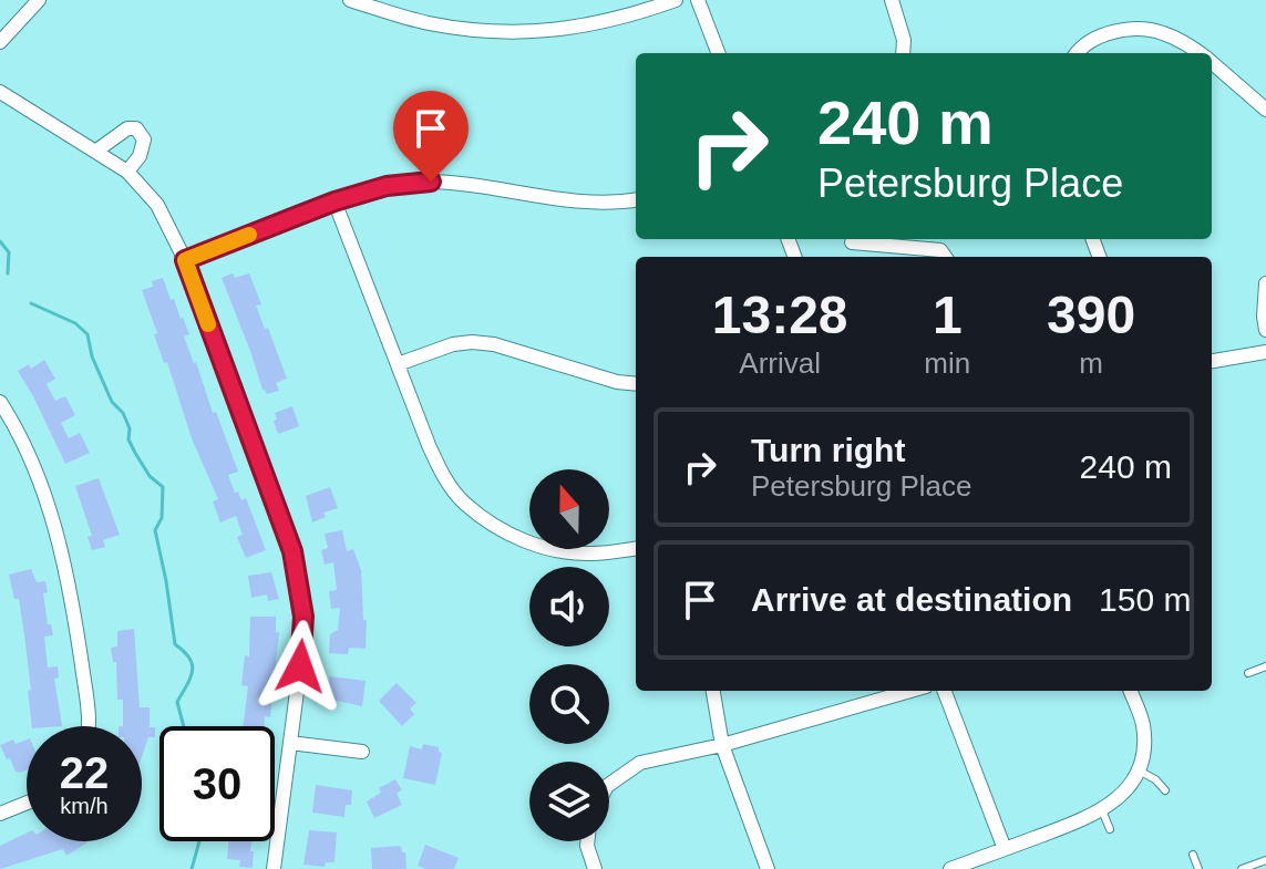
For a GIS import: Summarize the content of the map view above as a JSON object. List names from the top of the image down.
{
  "north": "top",
  "page": {
    "turn": ["240 m", "Petersburg Place"],
    "eta": [
      "13:28",
      "Arrival",
      "1",
      "min",
      "390",
      "m"
    ],
    "list": [
      {
        "name": "Turn right",
        "note": "Petersburg Place",
        "value": "240 m"
      },
      {
        "name": "Arrive at destination",
        "value": "150 m"
      }
    ],
    "speed": "22 km/h",
    "limit": "30"
  }
}
